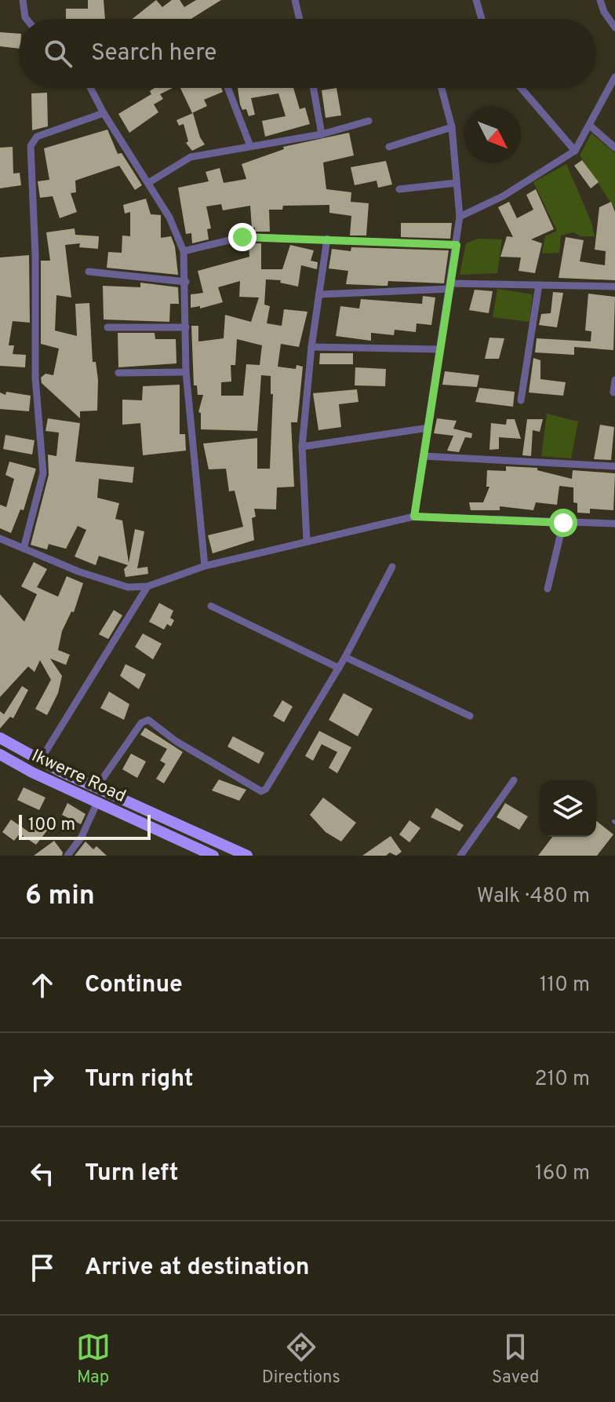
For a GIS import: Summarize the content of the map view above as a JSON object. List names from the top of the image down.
{
  "streets": {
    "main road": ["Ikwerre Road"]
  },
  "scale_bar": "100 m",
  "north": "bottom right",
  "page": {
    "search": "Search here",
    "scale": "100 m",
    "heading": ["6 min", "Walk · 480 m"],
    "list": [
      ["Continue", "110 m"],
      ["Turn right", "210 m"],
      ["Turn left", "160 m"],
      "Arrive at destination"
    ],
    "nav": ["Map", "Directions", "Saved"]
  }
}
